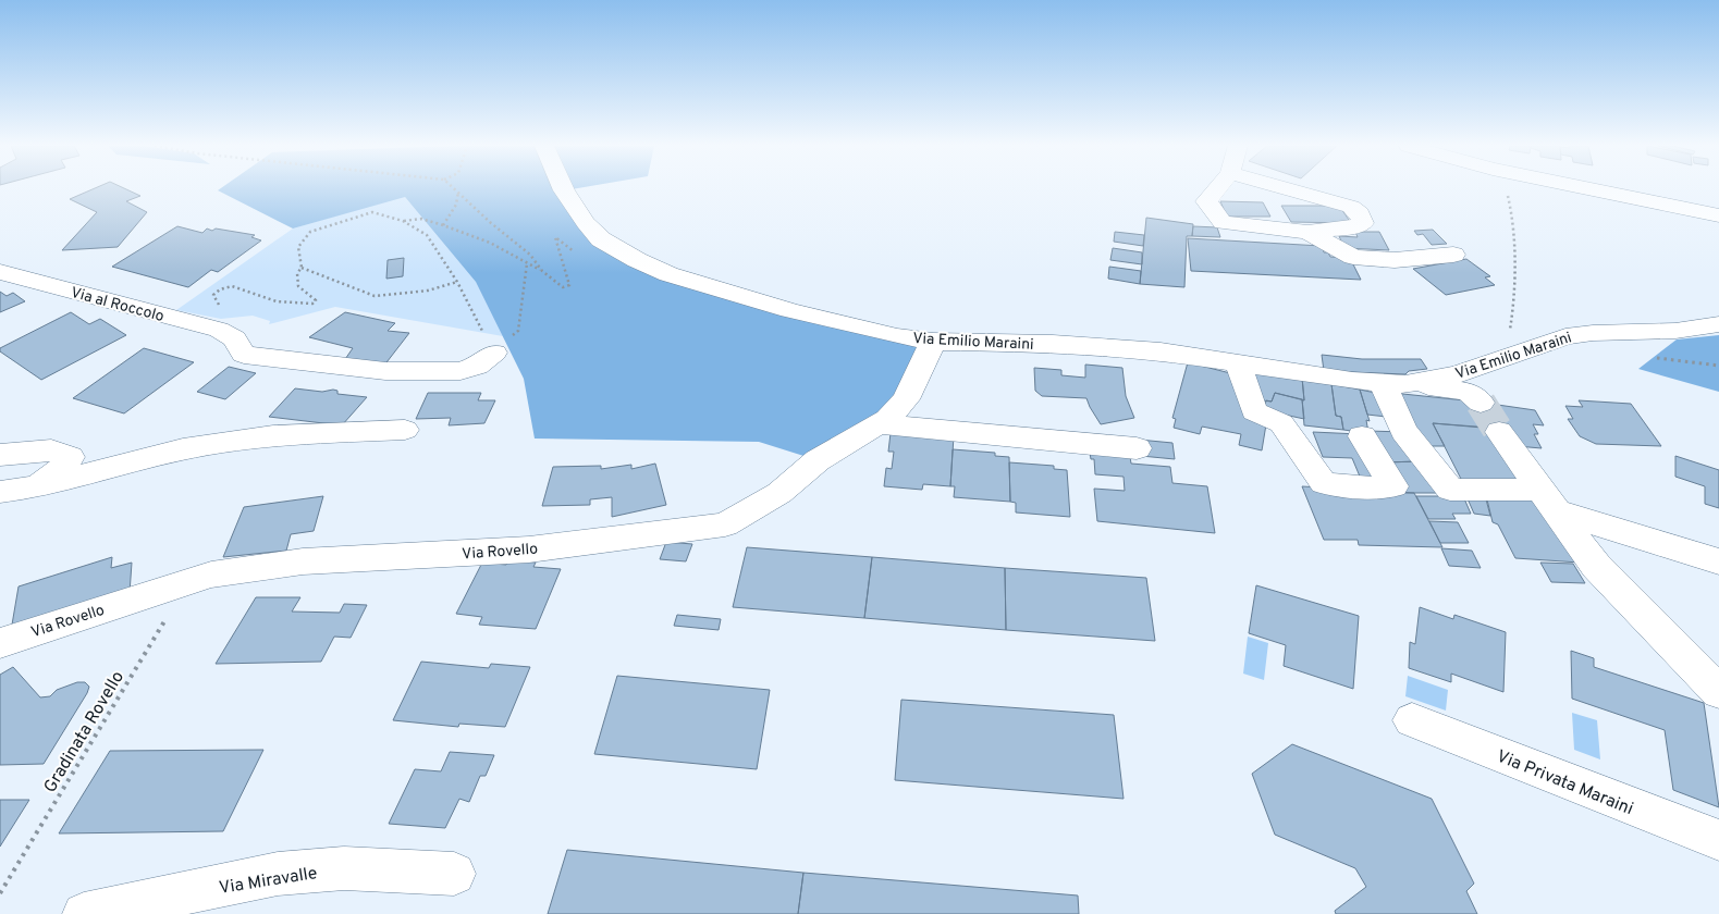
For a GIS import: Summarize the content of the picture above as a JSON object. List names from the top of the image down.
{
  "streets": {
    "street": [
      "Via al Roccolo",
      "Via Emilio Maraini",
      "Via Rovello",
      "Via Privata Maraini",
      "Via Miravalle"
    ],
    "path": ["Gradinata Rovello"]
  },
  "crossings": [
    ["Via Emilio Maraini", "Via Rovello"],
    ["Via Rovello", "Gradinata Rovello"]
  ]
}
